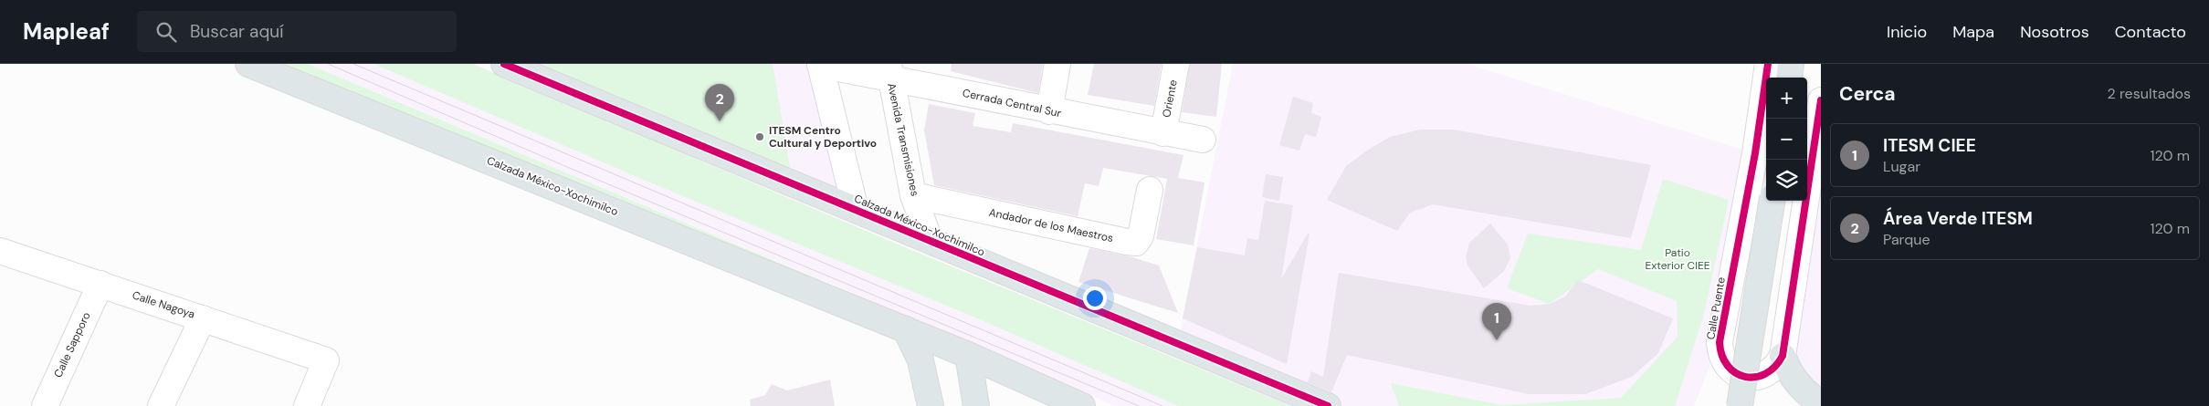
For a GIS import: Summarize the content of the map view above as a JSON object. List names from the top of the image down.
{
  "streets": {
    "main road": ["Calzada México-Xochimilco"],
    "street": [
      "Oriente",
      "Cerrada Central Sur",
      "Avenida Transmisiones",
      "Andador de los Maestros",
      "Calle Nagoya",
      "Calle Puente",
      "Calle Sapporo"
    ]
  },
  "crossings": [
    ["Oriente", "Cerrada Central Sur"],
    ["Cerrada Central Sur", "Avenida Transmisiones"],
    ["Avenida Transmisiones", "Calzada México-Xochimilco"],
    ["Avenida Transmisiones", "Andador de los Maestros"],
    ["Calle Nagoya", "Calle Sapporo"]
  ],
  "parks": ["Patio Exterior CIEE"],
  "places": ["ITESM Centro Cultural y Deportivo"],
  "page": {
    "header": "Mapleaf",
    "search": "Buscar aquí",
    "nav": [
      "Inicio",
      "Mapa",
      "Nosotros",
      "Contacto"
    ],
    "heading": ["Cerca", "2 resultados"],
    "map_buttons": ["+", "−"],
    "pins": ["2", "1"],
    "list": [
      {
        "mark": "1",
        "name": "ITESM CIEE",
        "note": "Lugar",
        "value": "120 m"
      },
      {
        "mark": "2",
        "name": "Área Verde ITESM",
        "note": "Parque",
        "value": "120 m"
      }
    ]
  }
}
